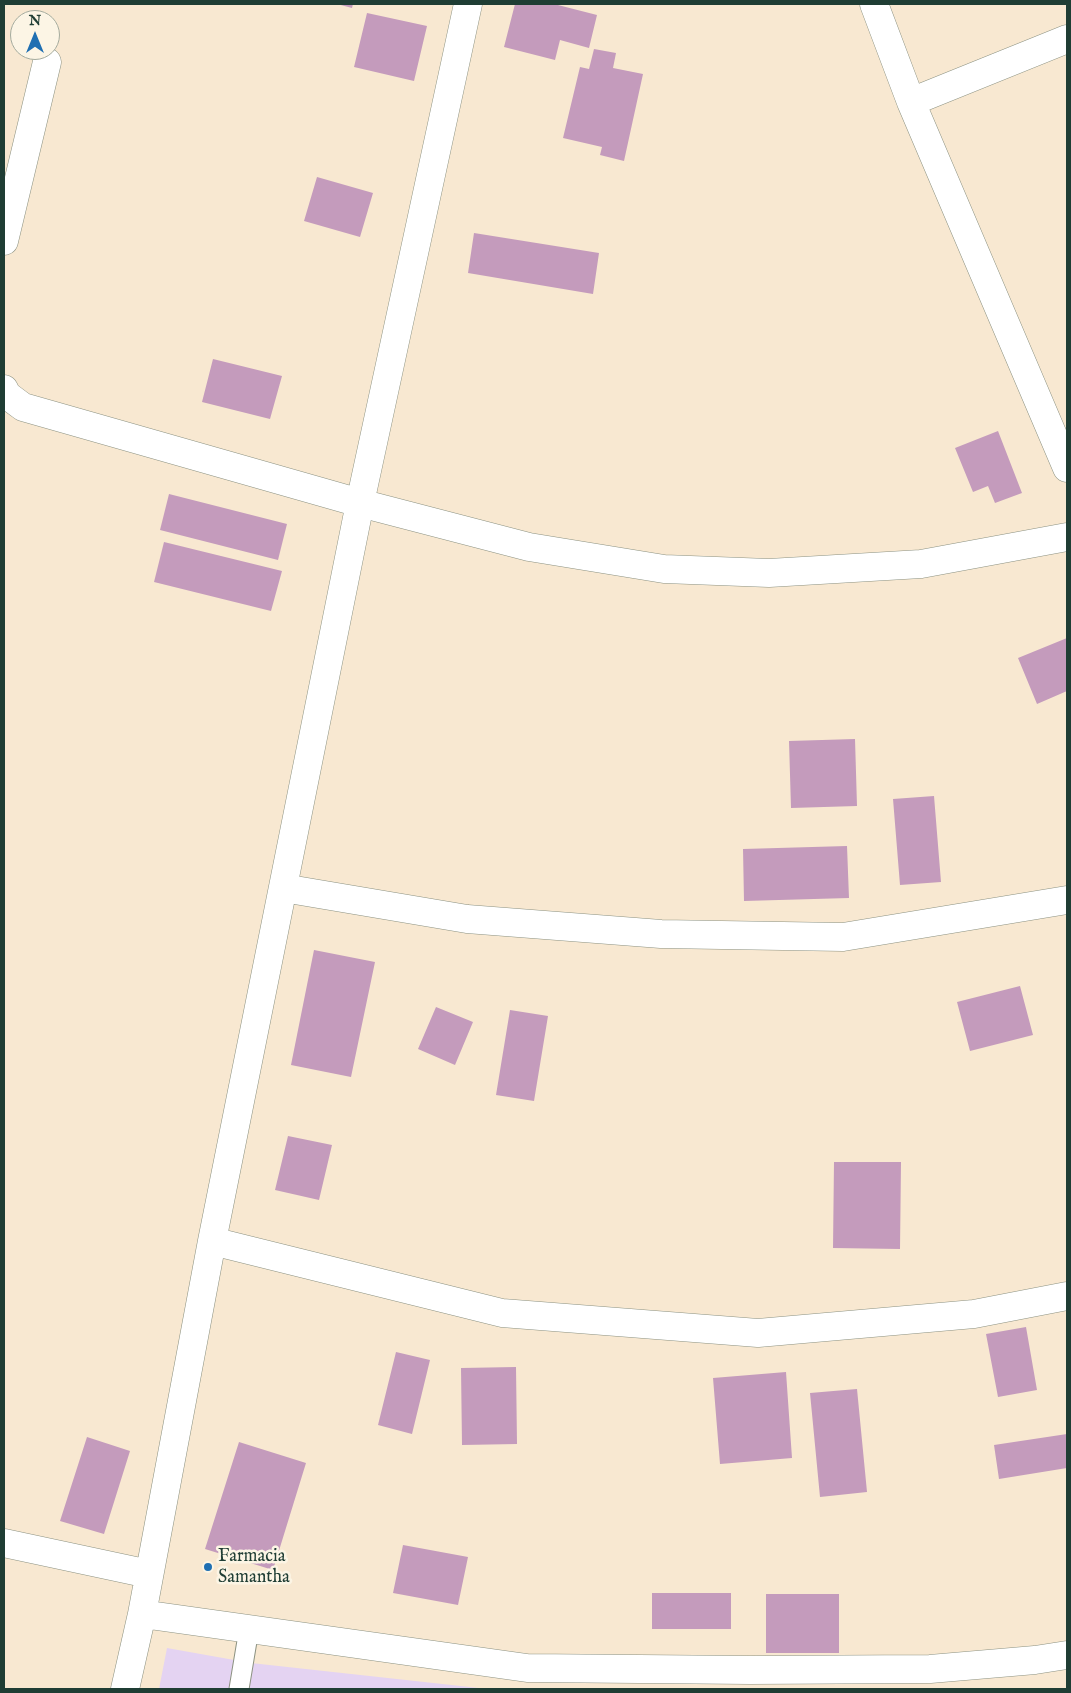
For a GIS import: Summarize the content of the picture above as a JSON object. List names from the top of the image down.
{
  "places": ["Farmacia Samantha"],
  "north": "top"
}
